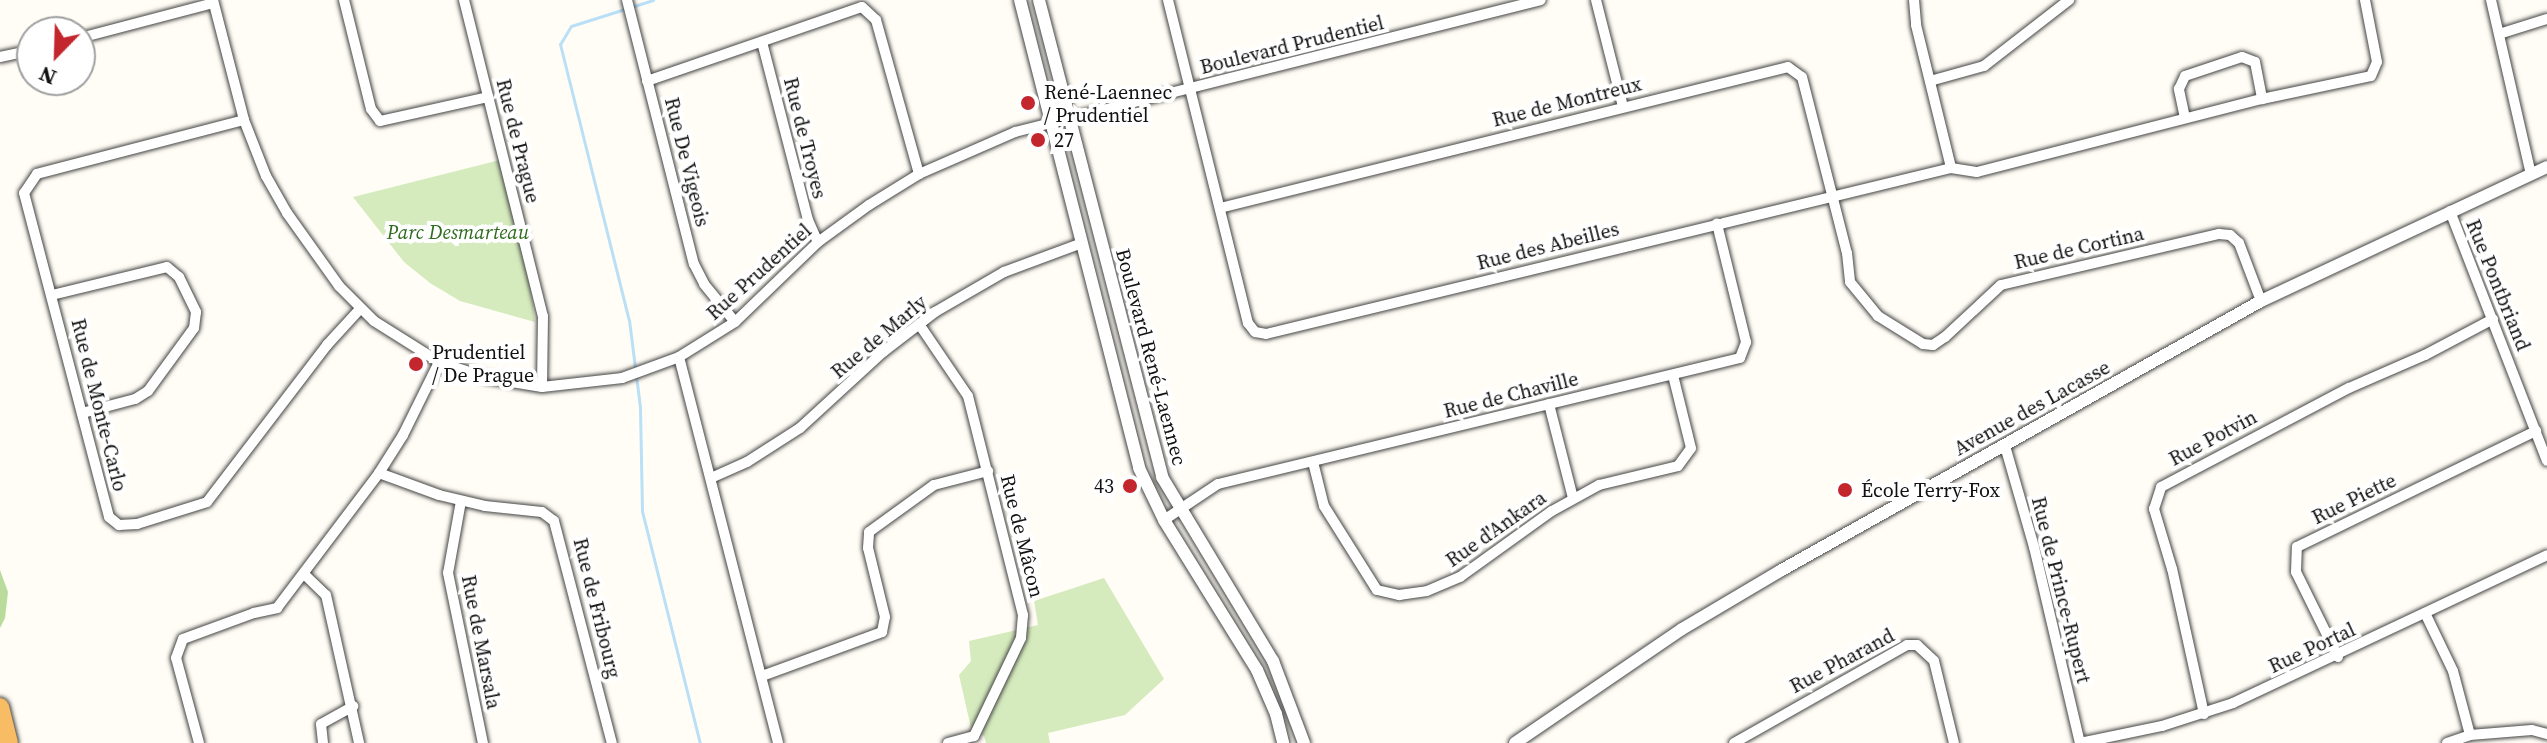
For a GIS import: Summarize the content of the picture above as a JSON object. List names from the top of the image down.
{
  "streets": {
    "street": [
      "Boulevard Prudentiel",
      "Rue de Montreux",
      "Rue de Troyes",
      "Rue de Prague",
      "Rue De Vigeois",
      "Rue des Abeilles",
      "Rue de Cortina",
      "Rue Prudentiel",
      "Rue Pontbriand",
      "Rue de Marly",
      "Boulevard René-Laennec",
      "Rue de Chaville",
      "Rue de Monte-Carlo",
      "Avenue des Lacasse",
      "Rue Potvin",
      "Rue Piette",
      "Rue d'Ankara",
      "Rue de Mâcon",
      "Rue de Prince-Rupert",
      "Rue de Fribourg",
      "Rue de Marsala",
      "Rue Portal",
      "Rue Pharand"
    ]
  },
  "crossings": [
    ["Boulevard Prudentiel", "Rue des Abeilles"],
    ["Boulevard Prudentiel", "Rue Prudentiel"],
    ["Boulevard Prudentiel", "Boulevard René-Laennec"],
    ["Rue de Montreux", "Rue des Abeilles"],
    ["Rue de Montreux", "Rue de Cortina"],
    ["Rue de Troyes", "Rue Prudentiel"],
    ["Rue de Prague", "Rue Prudentiel"],
    ["Rue De Vigeois", "Rue Prudentiel"],
    ["Rue des Abeilles", "Rue de Cortina"],
    ["Rue des Abeilles", "Rue de Chaville"],
    ["Rue de Cortina", "Avenue des Lacasse"],
    ["Rue Prudentiel", "Boulevard René-Laennec"],
    ["Rue Prudentiel", "Rue de Monte-Carlo"],
    ["Rue Pontbriand", "Avenue des Lacasse"],
    ["Rue Pontbriand", "Rue Potvin"],
    ["Rue Pontbriand", "Rue Piette"],
    ["Rue de Marly", "Boulevard René-Laennec"],
    ["Rue de Marly", "Rue de Mâcon"],
    ["Boulevard René-Laennec", "Rue de Chaville"],
    ["Rue de Chaville", "Rue d'Ankara"],
    ["Avenue des Lacasse", "Rue de Prince-Rupert"],
    ["Rue Potvin", "Rue Portal"],
    ["Rue Piette", "Rue Portal"],
    ["Rue de Prince-Rupert", "Rue Portal"],
    ["Rue de Fribourg", "Rue de Marsala"]
  ],
  "parks": ["Parc Desmarteau"],
  "places": [
    "René-Laennec / Prudentiel",
    "27",
    "Prudentiel / De Prague",
    "43",
    "École Terry-Fox"
  ],
  "north": "bottom left"
}
